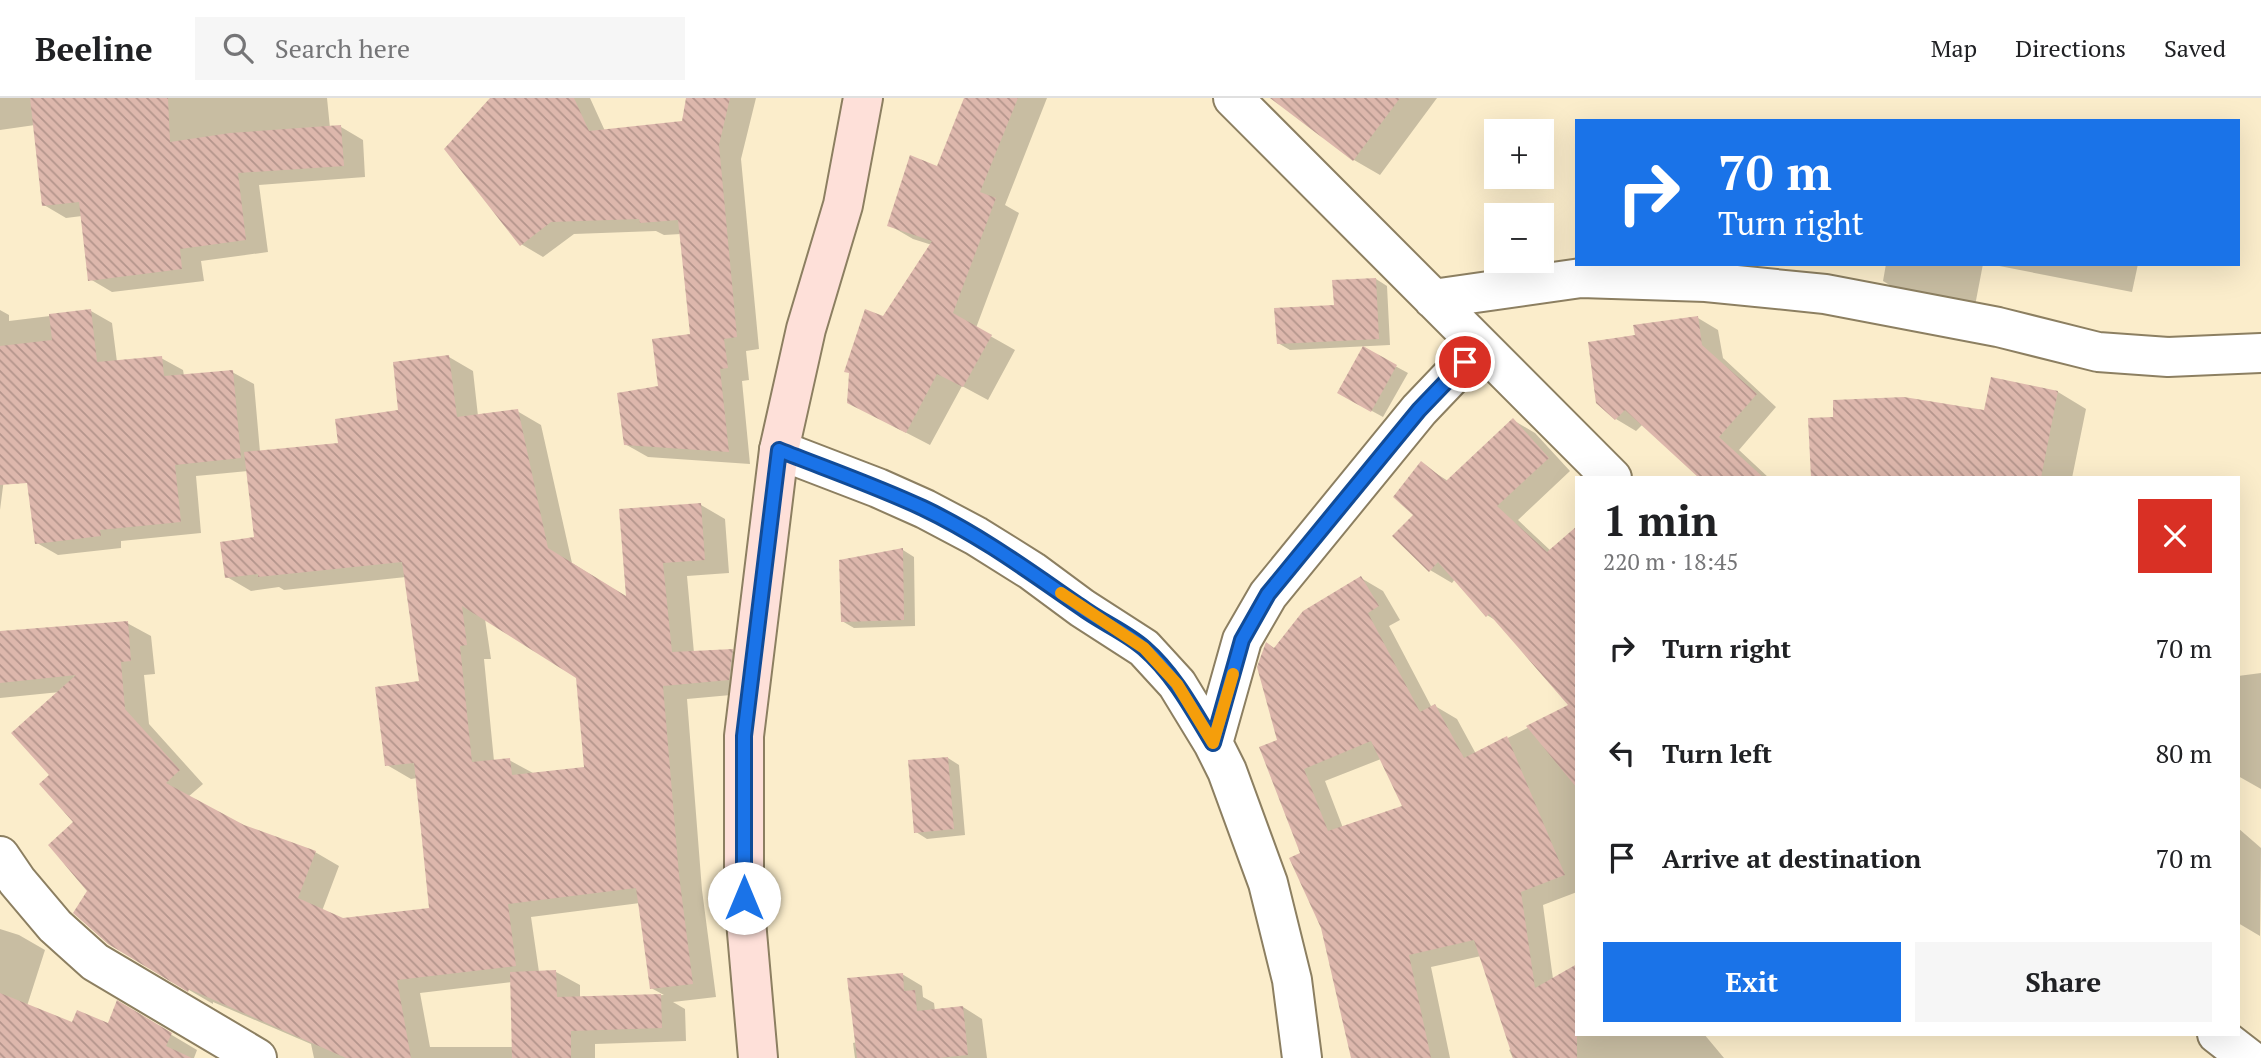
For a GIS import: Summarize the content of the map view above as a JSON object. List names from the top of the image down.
{
  "page": {
    "header": "Beeline",
    "search": "Search here",
    "nav": ["Map", "Directions", "Saved"],
    "map_buttons": ["+", "−"],
    "turn": ["70 m", "Turn right"],
    "heading": ["1 min", "220 m · 18:45"],
    "list": [
      {
        "name": "Turn right",
        "value": "70 m"
      },
      {
        "name": "Turn left",
        "value": "80 m"
      },
      {
        "name": "Arrive at destination",
        "value": "70 m"
      }
    ],
    "buttons": ["Exit", "Share"]
  }
}
